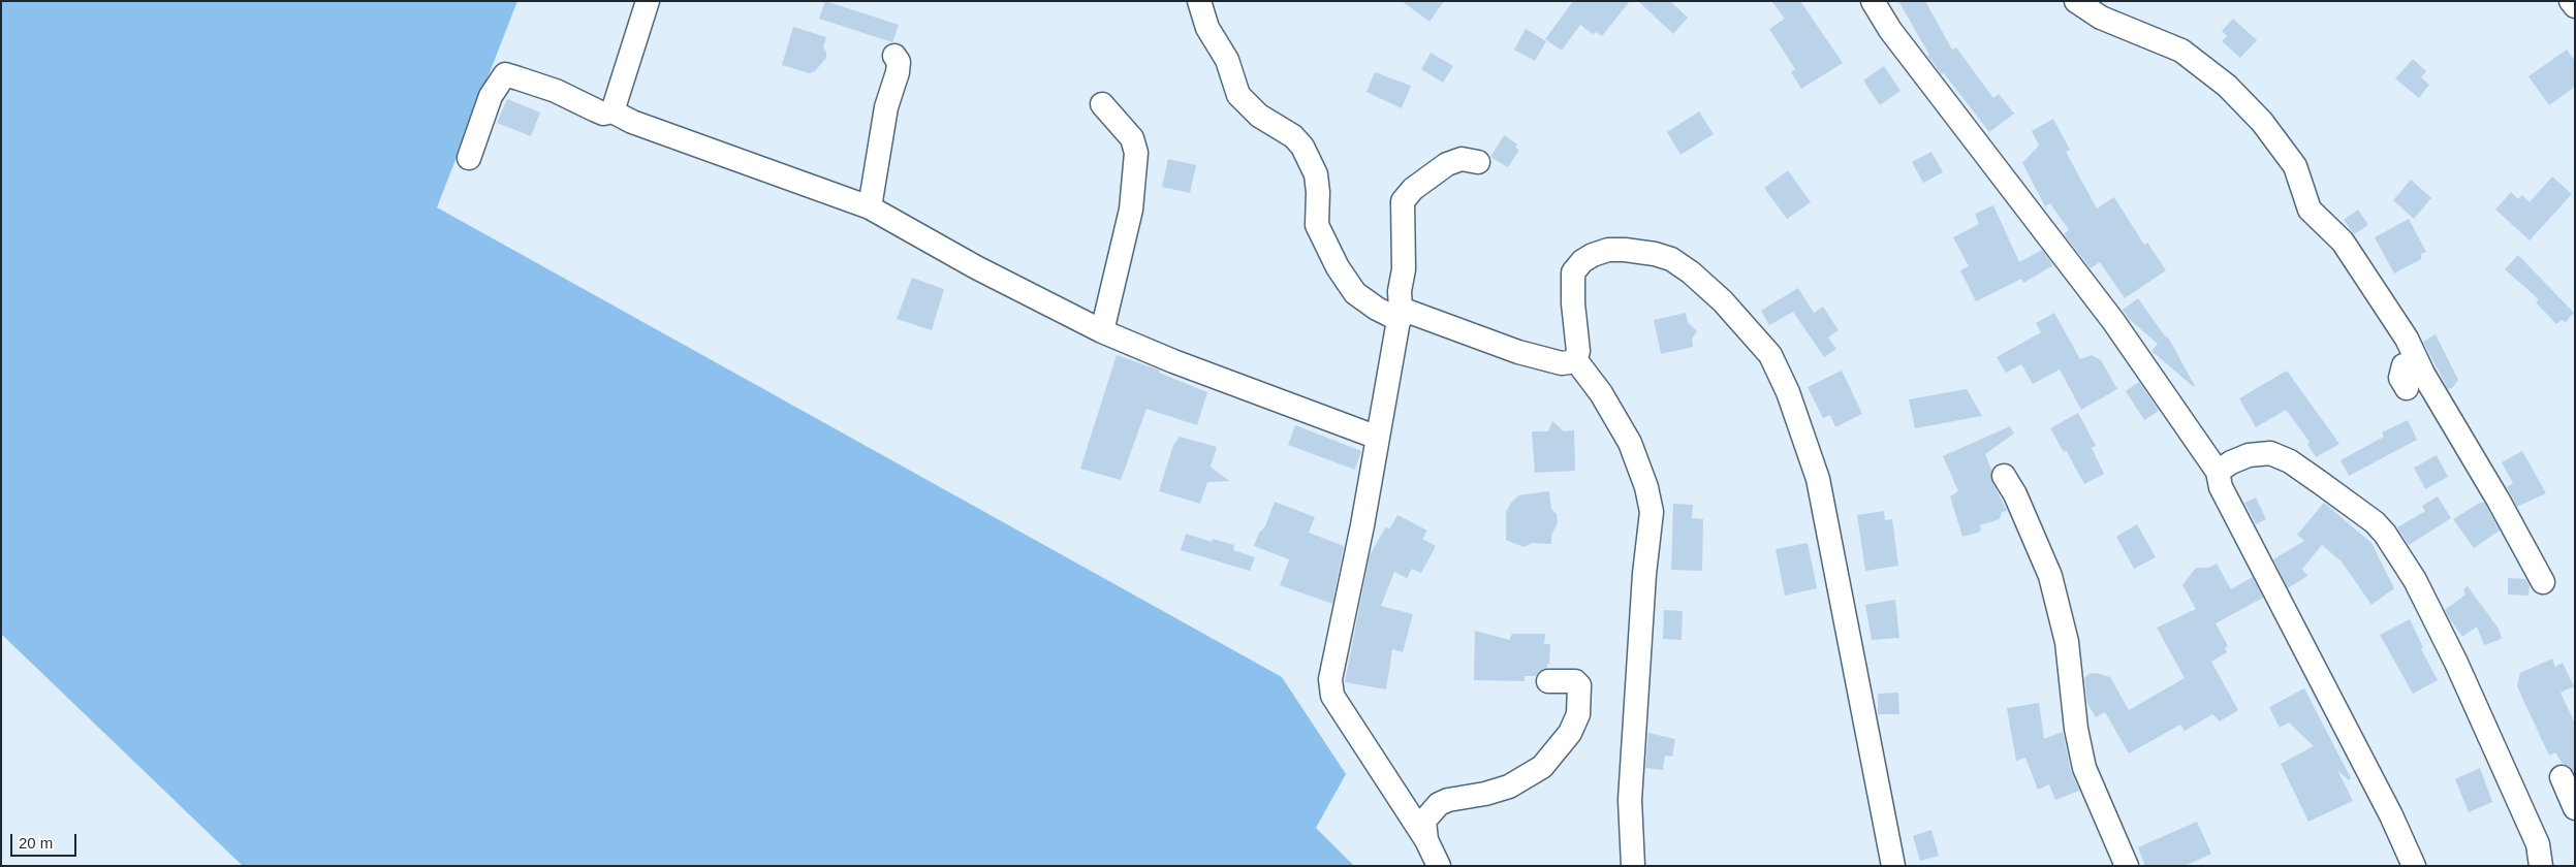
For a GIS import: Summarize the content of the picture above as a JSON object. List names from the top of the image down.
{
  "scale_bar": "20 m"
}
